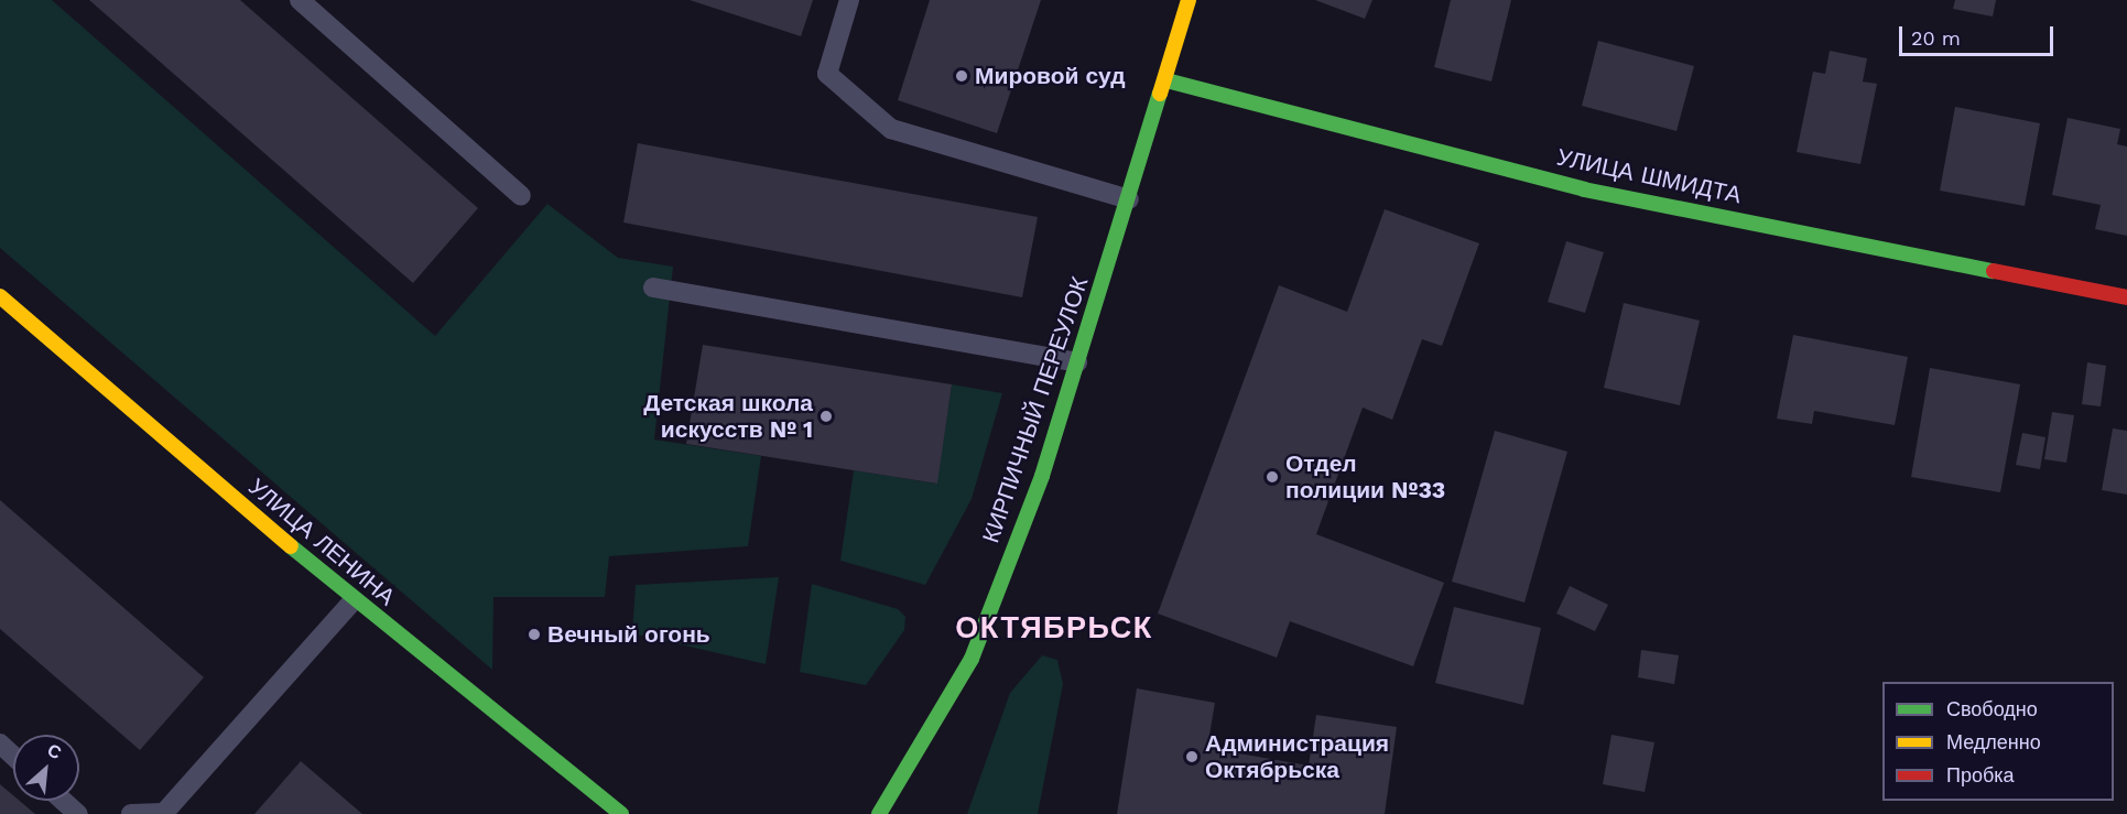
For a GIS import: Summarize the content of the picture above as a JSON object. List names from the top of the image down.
{
  "streets": {
    "street": ["УЛИЦА ШМИДТА", "КИРПИЧНЫЙ ПЕРЕУЛОК", "УЛИЦА ЛЕНИНА"]
  },
  "crossings": [
    ["УЛИЦА ШМИДТА", "КИРПИЧНЫЙ ПЕРЕУЛОК"]
  ],
  "districts": ["ОКТЯБРЬСК"],
  "places": [
    "Мировой суд",
    "Детская школа искусств № 1",
    "Отдел полиции №33",
    "Вечный огонь",
    "Администрация Октябрьска"
  ],
  "legend": ["Свободно", "Медленно", "Пробка"],
  "scale_bar": "20 m",
  "north": "top right"
}
